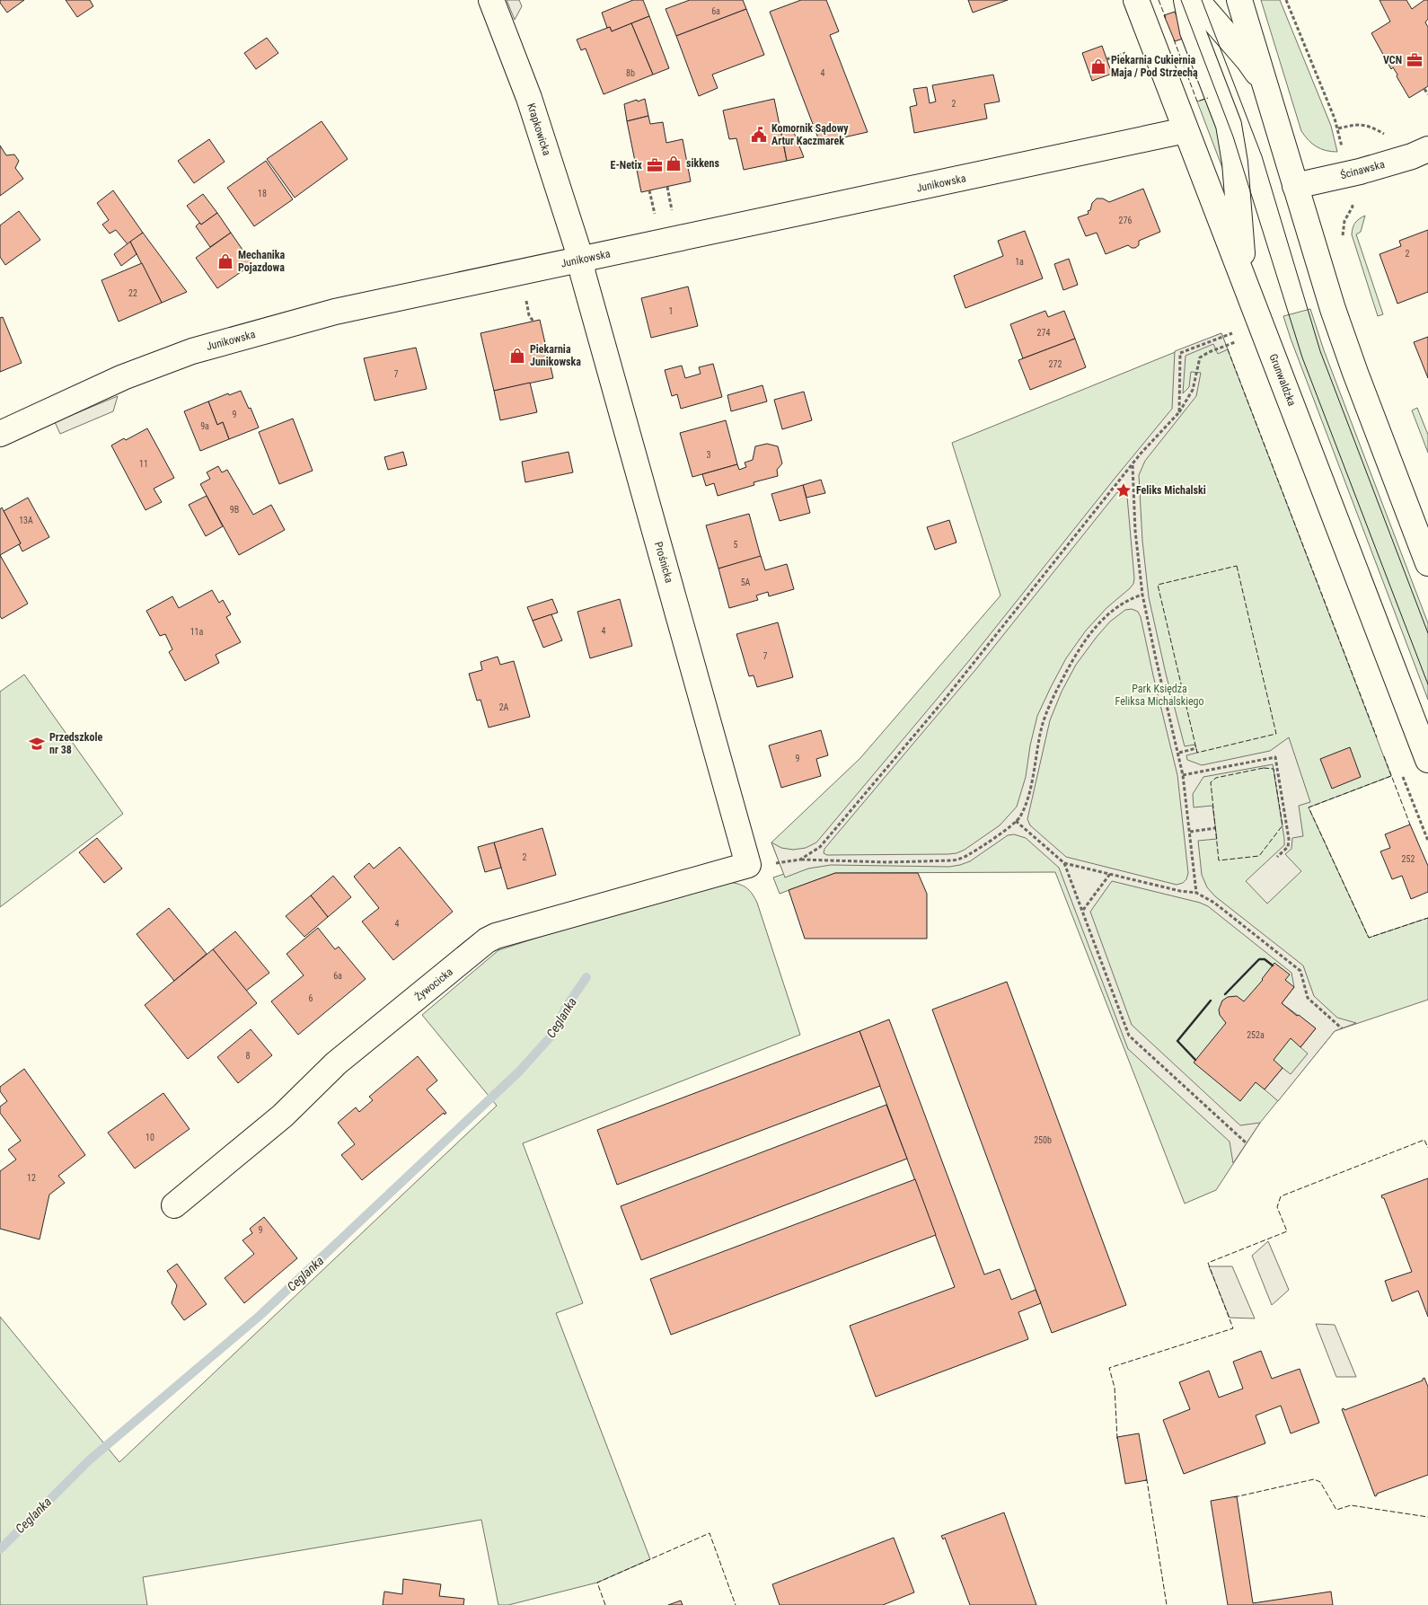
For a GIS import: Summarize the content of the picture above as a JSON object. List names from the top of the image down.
{
  "streets": {
    "street": [
      "Krapkowicka",
      "Ścinawska",
      "Junikowska",
      "Grunwaldzka",
      "Prośnicka",
      "Żywocicka"
    ]
  },
  "crossings": [
    ["Krapkowicka", "Junikowska"],
    ["Krapkowicka", "Prośnicka"],
    ["Junikowska", "Grunwaldzka"],
    ["Junikowska", "Prośnicka"],
    ["Prośnicka", "Żywocicka"]
  ],
  "water": ["Ceglanka"],
  "parks": ["Park Księdza Feliksa Michalskiego"],
  "places": {
    "office": ["VCN", "E-Netix"],
    "shop": [
      "Piekarnia Cukiernia Maja / Pod Strzechą",
      "sikkens",
      "Mechanika Pojazdowa",
      "Piekarnia Junikowska"
    ],
    "public building": ["Komornik Sądowy Artur Kaczmarek"],
    "place": ["Feliks Michalski"],
    "school or university": ["Przedszkole nr 38"]
  },
  "house_numbers": [
    "6a",
    "8b",
    "4",
    "2",
    "18",
    "276",
    "2",
    "1a",
    "22",
    "1",
    "274",
    "272",
    "7",
    "9",
    "9a",
    "3",
    "11",
    "9B",
    "13A",
    "5",
    "5A",
    "4",
    "11a",
    "7",
    "2A",
    "9",
    "2",
    "252",
    "4",
    "6a",
    "6",
    "252a",
    "8",
    "10",
    "250b",
    "12",
    "9"
  ]
}
